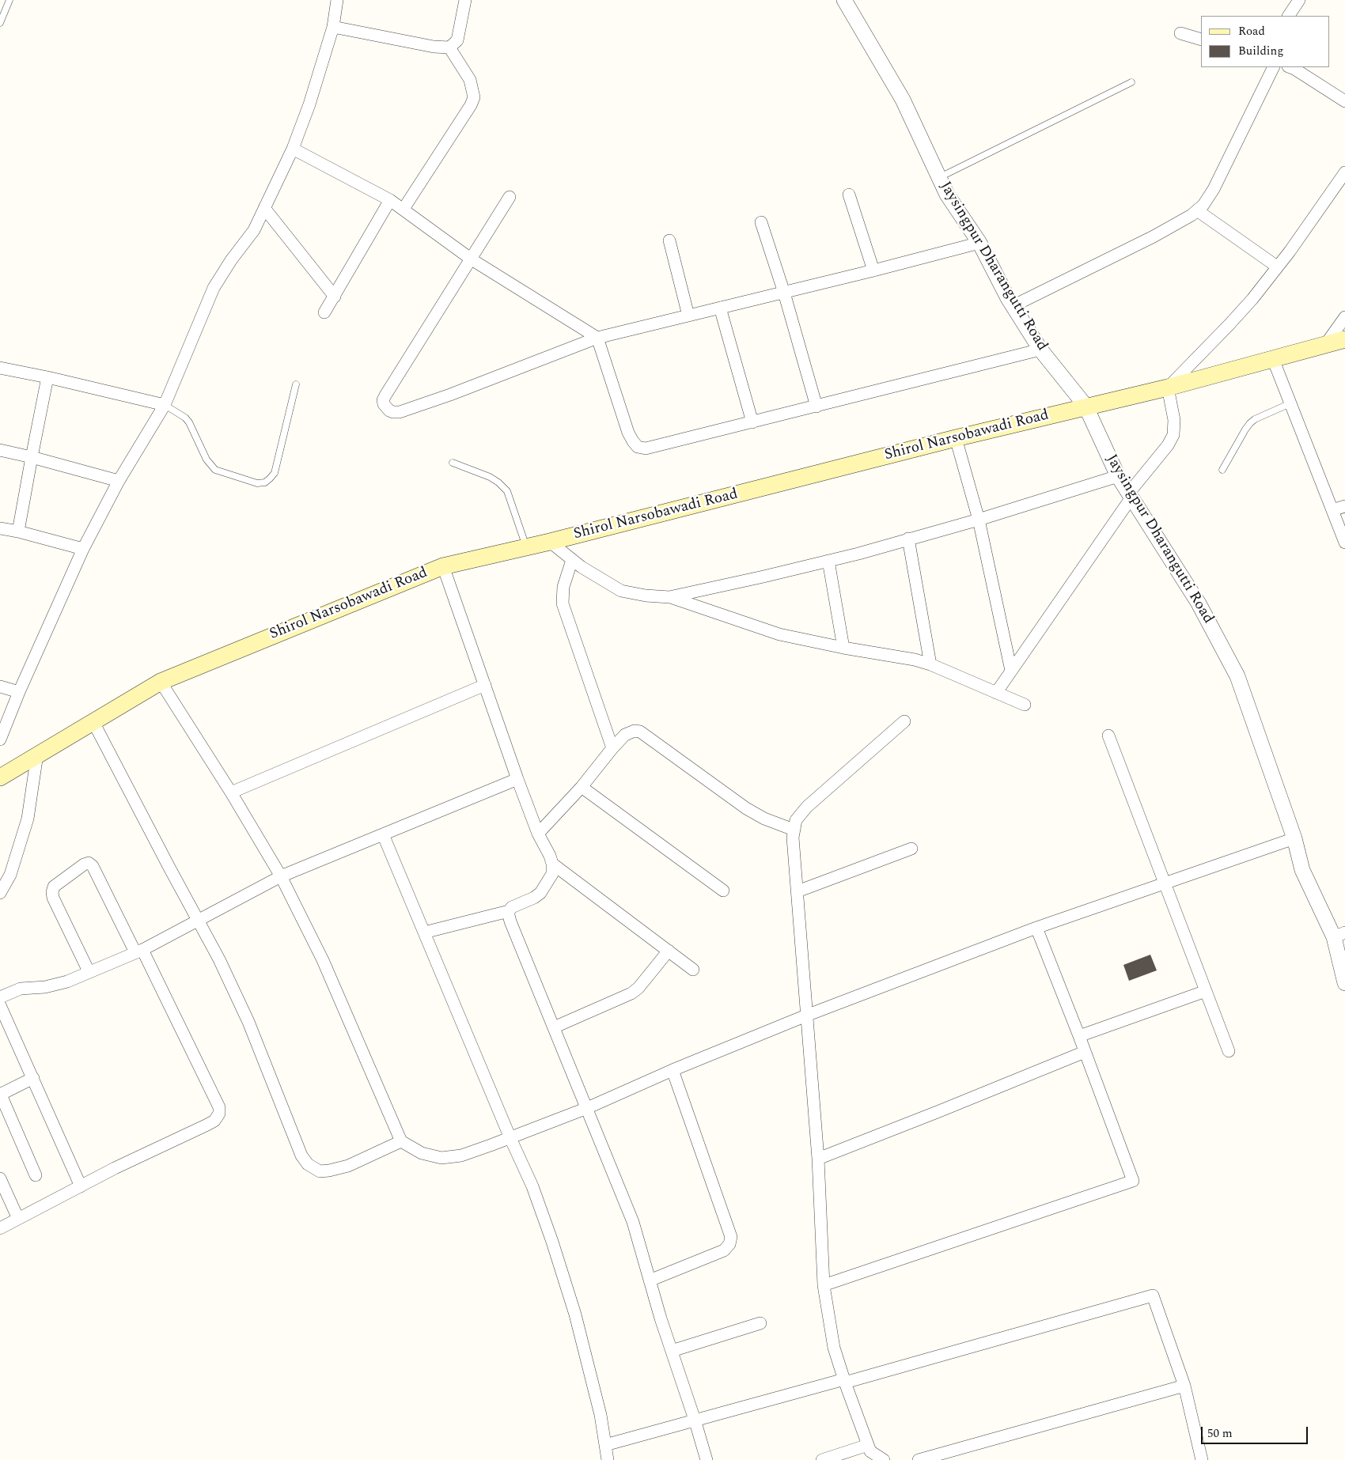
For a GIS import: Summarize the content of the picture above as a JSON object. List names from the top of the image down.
{
  "streets": {
    "main road": ["Shirol Narsobawadi Road"],
    "street": ["Jaysingpur Dharangutti Road"]
  },
  "crossings": [
    ["Jaysingpur Dharangutti Road", "Shirol Narsobawadi Road"]
  ],
  "legend": ["Road", "Building"],
  "scale_bar": "50 m"
}
